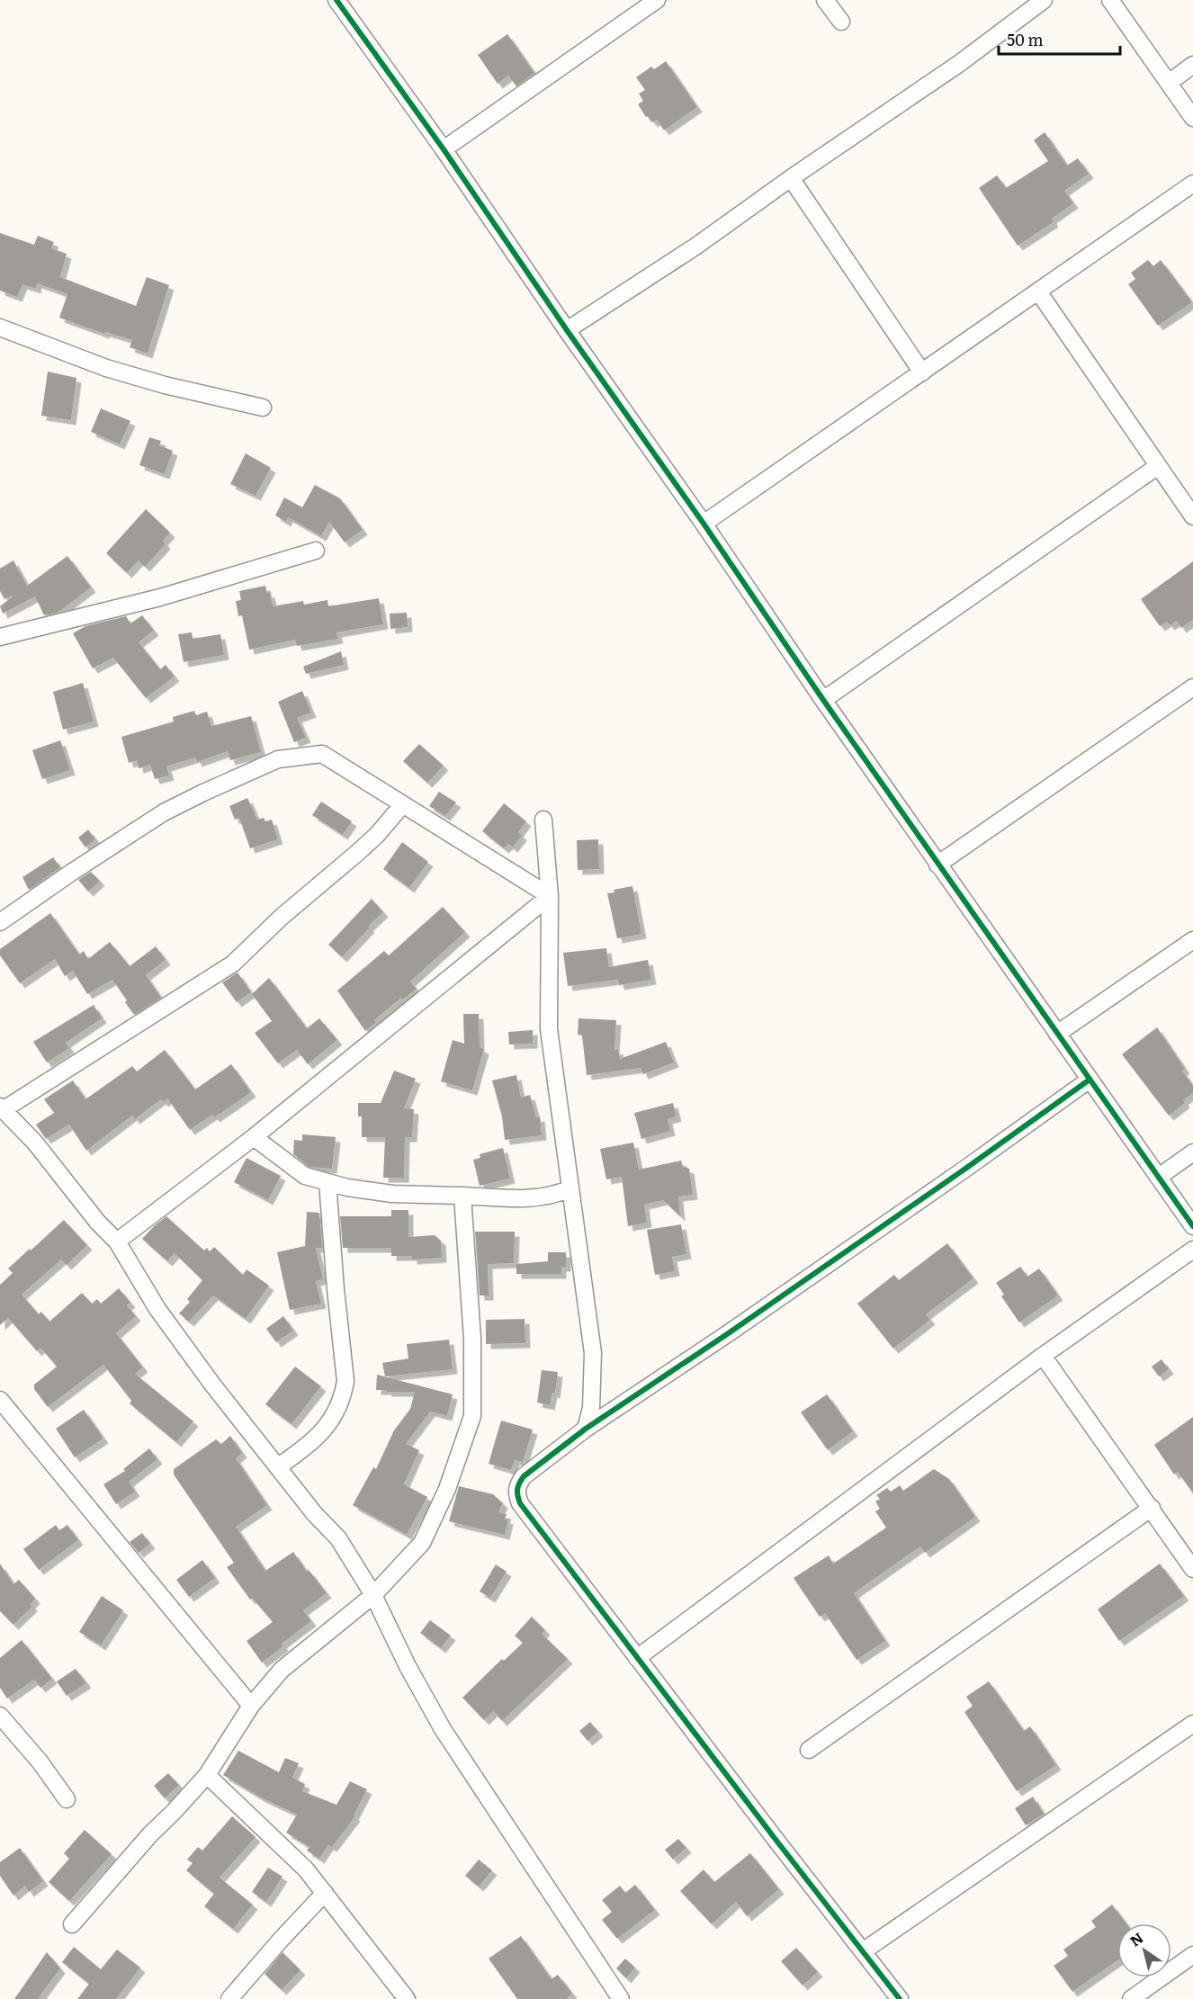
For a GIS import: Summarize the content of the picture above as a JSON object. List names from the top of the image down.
{
  "scale_bar": "50 m",
  "north": "top left"
}
